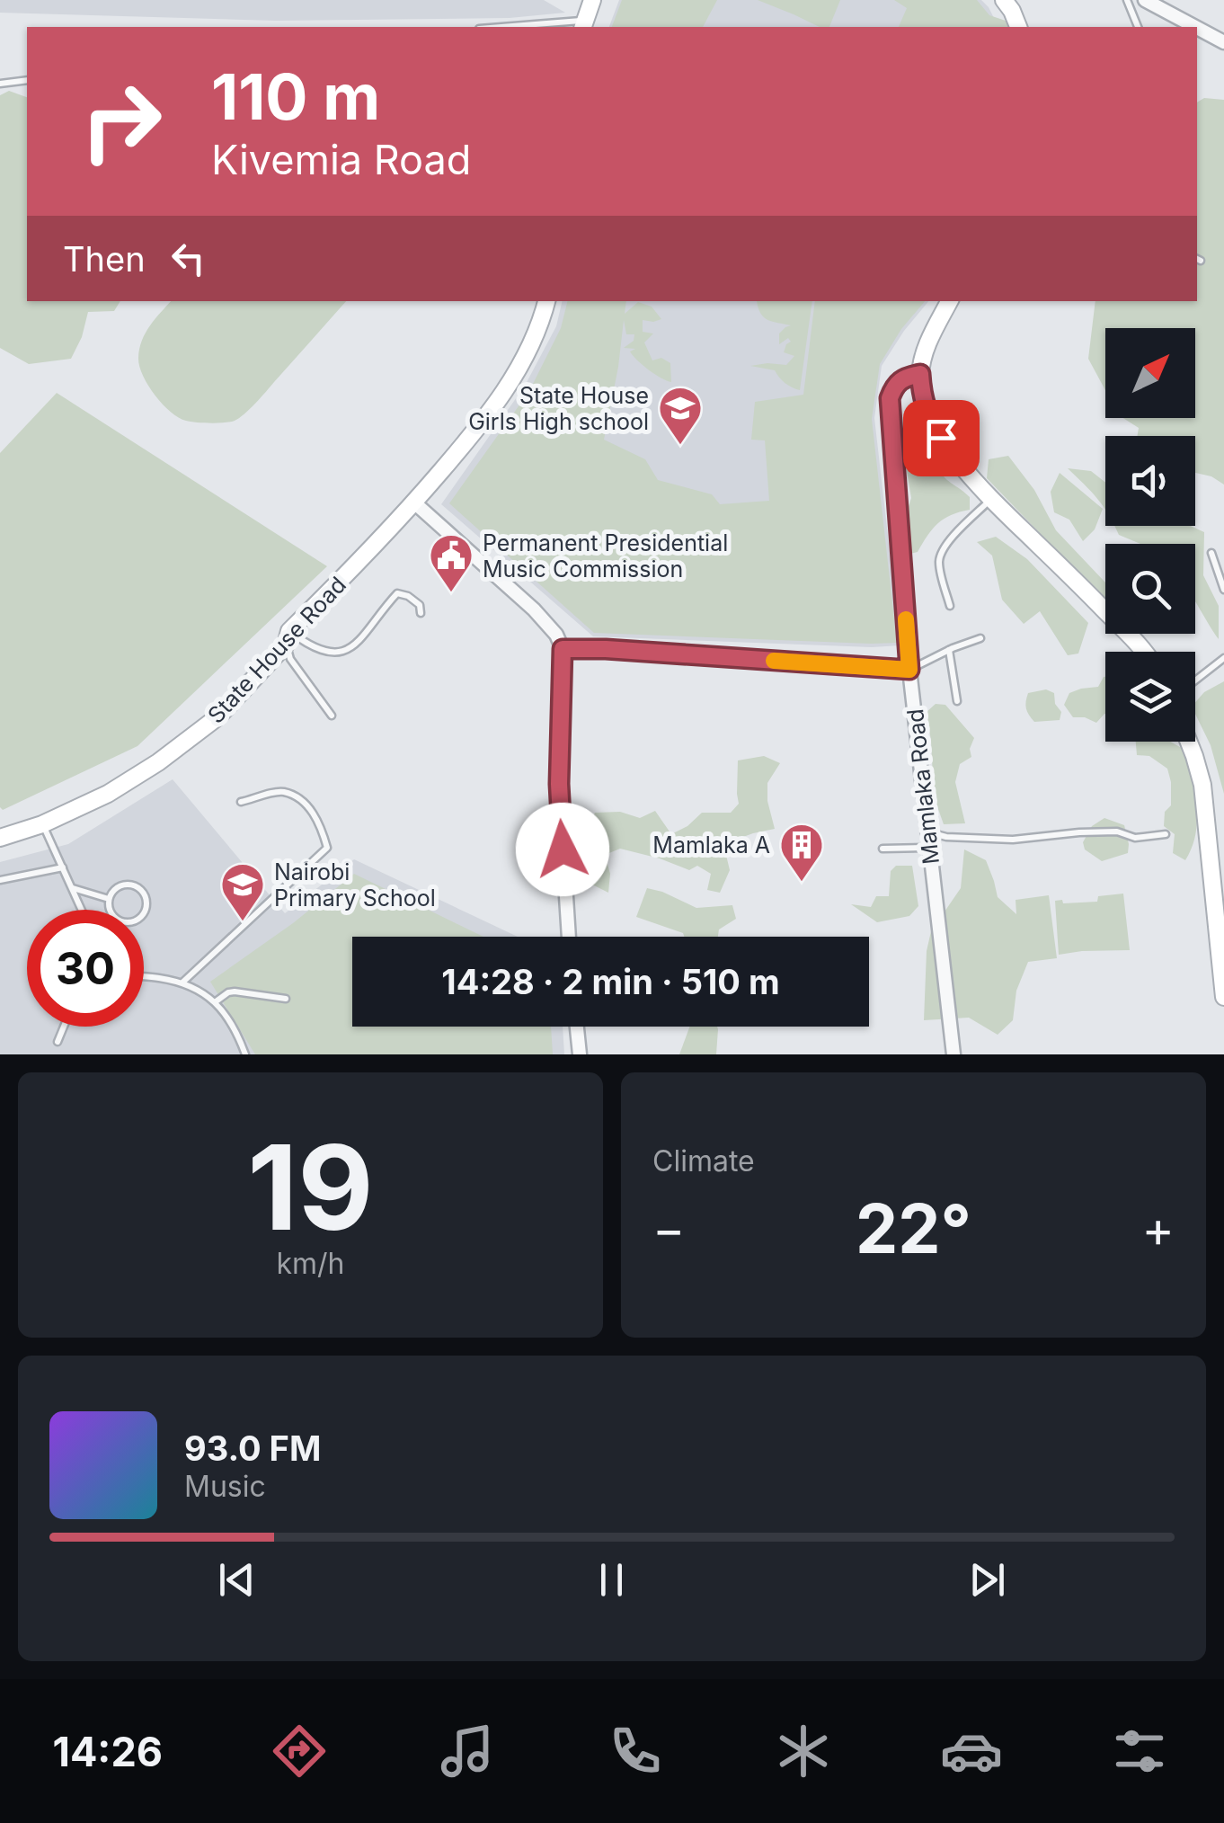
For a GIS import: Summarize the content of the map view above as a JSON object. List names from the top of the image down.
{
  "streets": {
    "street": ["State House Road", "Mamlaka Road"]
  },
  "places": {
    "school or university": ["State House Girls High school", "Nairobi Primary School"],
    "public building": ["Permanent Presidential Music Commission"],
    "building": ["Mamlaka A"]
  },
  "north": "top right",
  "page": {
    "turn": ["110 m", "Kivemia Road"],
    "then": "Then",
    "limit": "30",
    "trip": "14:28 · 2 min · 510 m",
    "tile": [
      ["19", "km/h"],
      "Climate"
    ],
    "heat": ["−", "22°", "+"],
    "song": ["93.0 FM", "Music"],
    "tabs": "14:26"
  }
}
